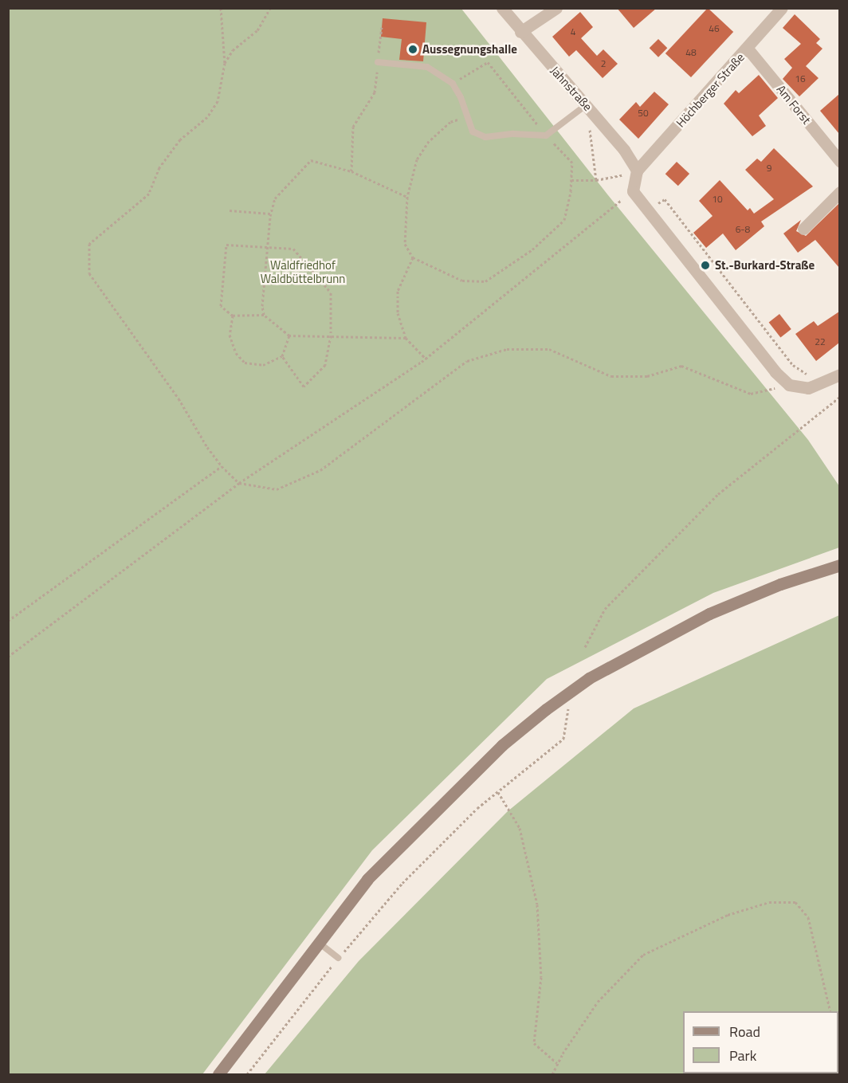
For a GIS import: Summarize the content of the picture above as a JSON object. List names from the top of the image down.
{
  "streets": {
    "street": ["Jahnstraße", "Höchberger Straße", "Am Forst"]
  },
  "crossings": [
    ["Jahnstraße", "Höchberger Straße"],
    ["Höchberger Straße", "Am Forst"]
  ],
  "parks": ["Waldfriedhof Waldbüttelbrunn"],
  "places": ["Aussegnungshalle", "St.-Burkard-Straße"],
  "house_numbers": [
    "46",
    "4",
    "48",
    "2",
    "16",
    "50",
    "9",
    "10",
    "6-8",
    "22"
  ],
  "legend": ["Road", "Park"]
}
